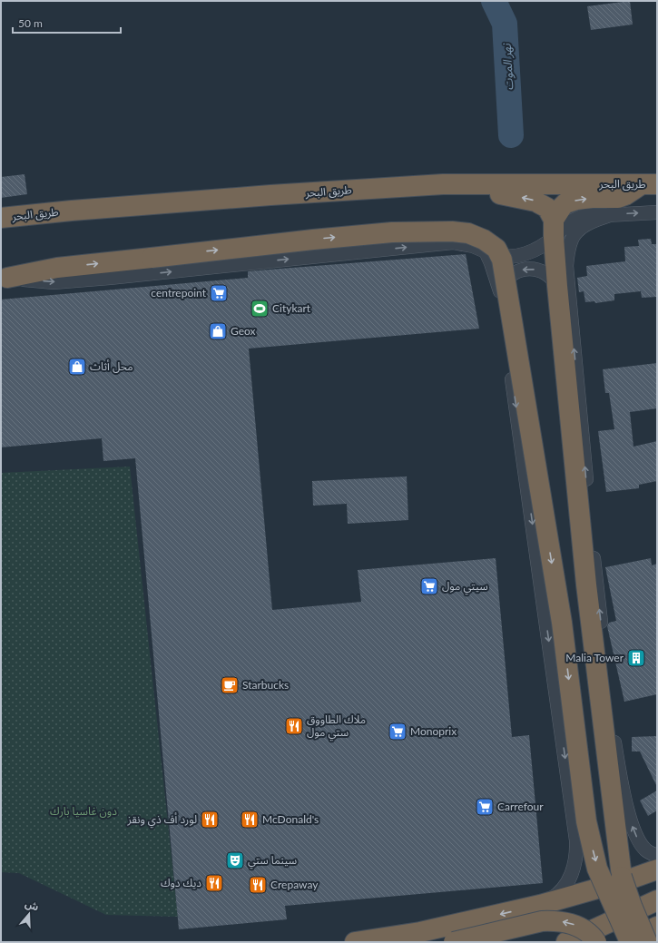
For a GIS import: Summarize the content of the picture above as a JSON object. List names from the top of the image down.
{
  "streets": {
    "highway": ["طريق البحر"]
  },
  "water": ["نهر الموت"],
  "parks": ["دون غاسيا بارك"],
  "places": {
    "supermarket": [
      "centrepoint",
      "سيتي مول",
      "Monoprix",
      "Carrefour"
    ],
    "sports": ["Citykart"],
    "shop": ["Geox", "محل أثاث"],
    "building": ["Malia Tower"],
    "cafe": ["Starbucks"],
    "restaurant": [
      "ملاك الطاووق ستي مول",
      "لورد أف ذي ونقز",
      "McDonald's",
      "ديك دوك",
      "Crepaway"
    ],
    "theatre": ["سينما ستي"]
  },
  "scale_bar": "50 m",
  "north": "top"
}
